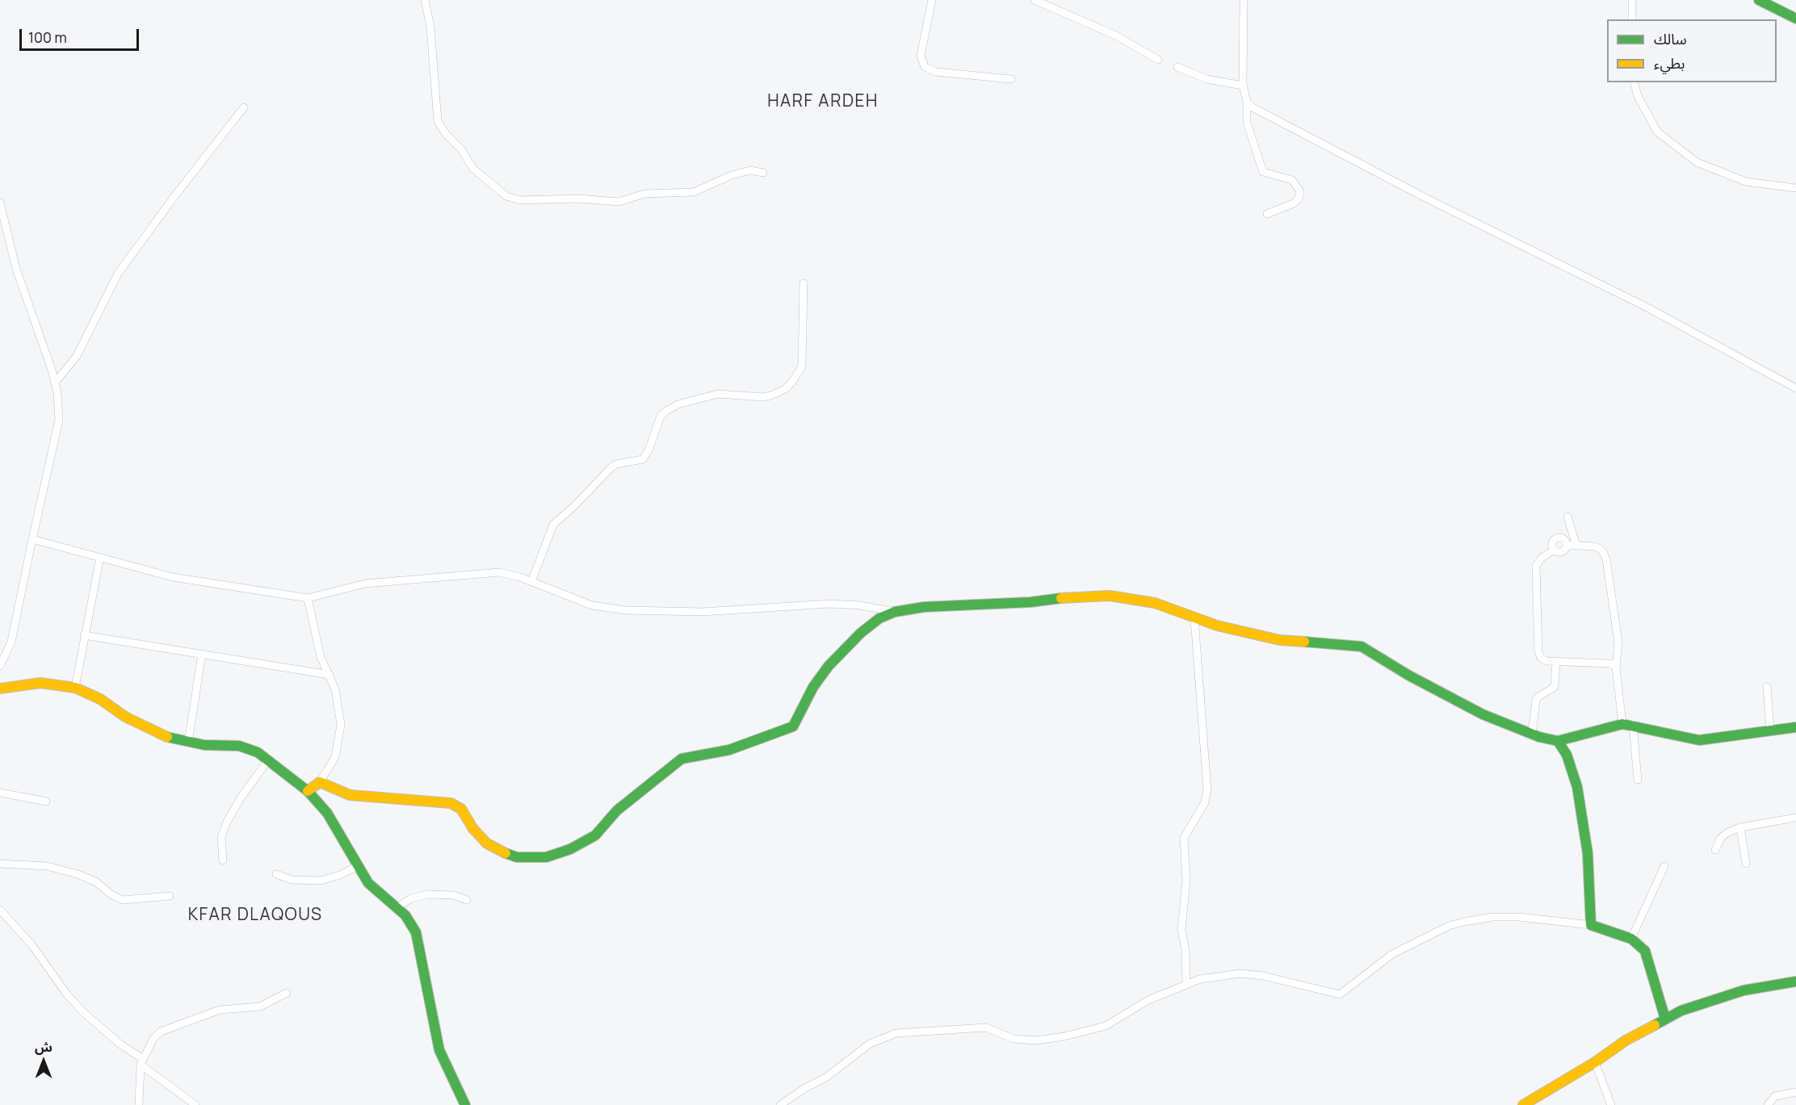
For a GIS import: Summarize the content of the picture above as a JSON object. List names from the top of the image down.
{
  "districts": ["HARF ARDEH", "KFAR DLAQOUS"],
  "legend": ["سالك", "بطيء"],
  "scale_bar": "100 m",
  "north": "top"
}
